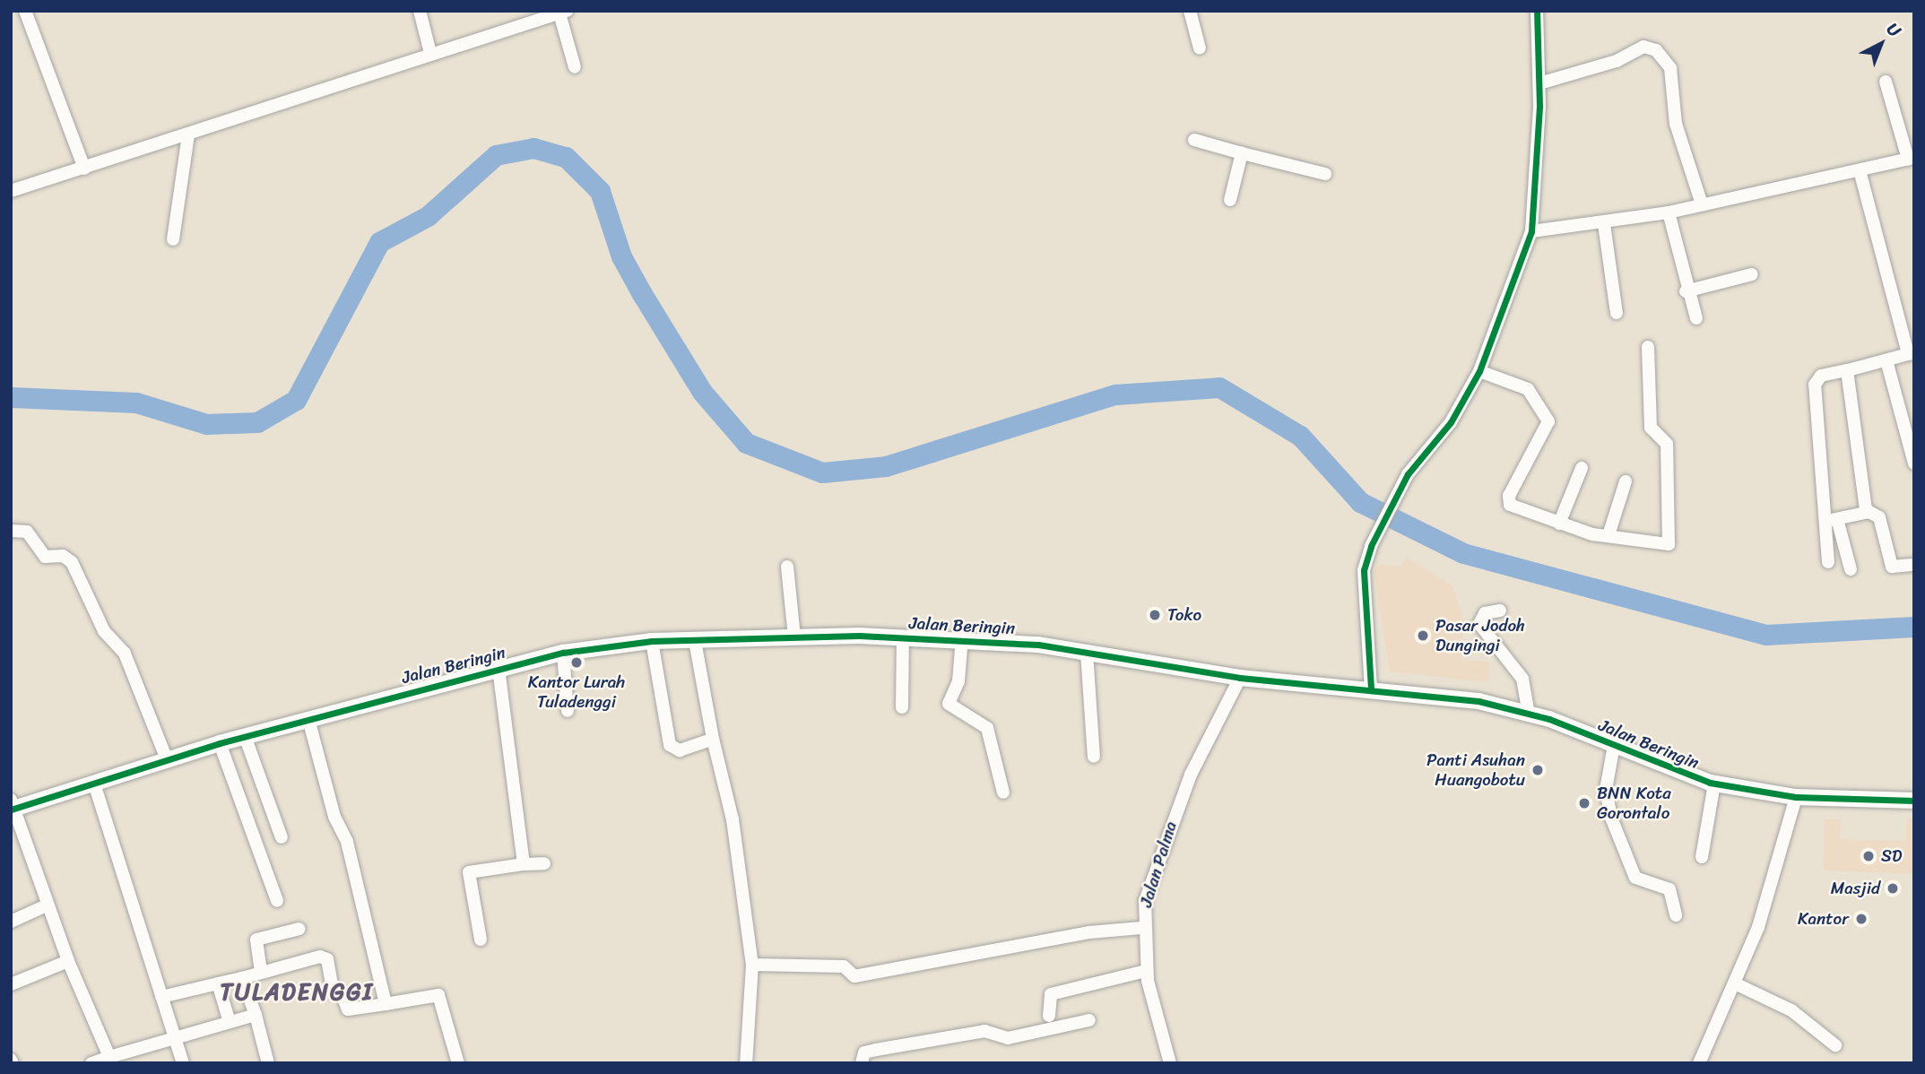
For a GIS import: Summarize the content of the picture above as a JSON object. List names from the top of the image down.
{
  "streets": {
    "street": ["Jalan Beringin", "Jalan Palma"]
  },
  "crossings": [
    ["Jalan Beringin", "Jalan Palma"]
  ],
  "districts": ["TULADENGGI"],
  "places": [
    "Toko",
    "Pasar Jodoh Dungingi",
    "Kantor Lurah Tuladenggi",
    "Panti Asuhan Huangobotu",
    "BNN Kota Gorontalo",
    "SD",
    "Masjid",
    "Kantor"
  ],
  "north": "top right"
}
